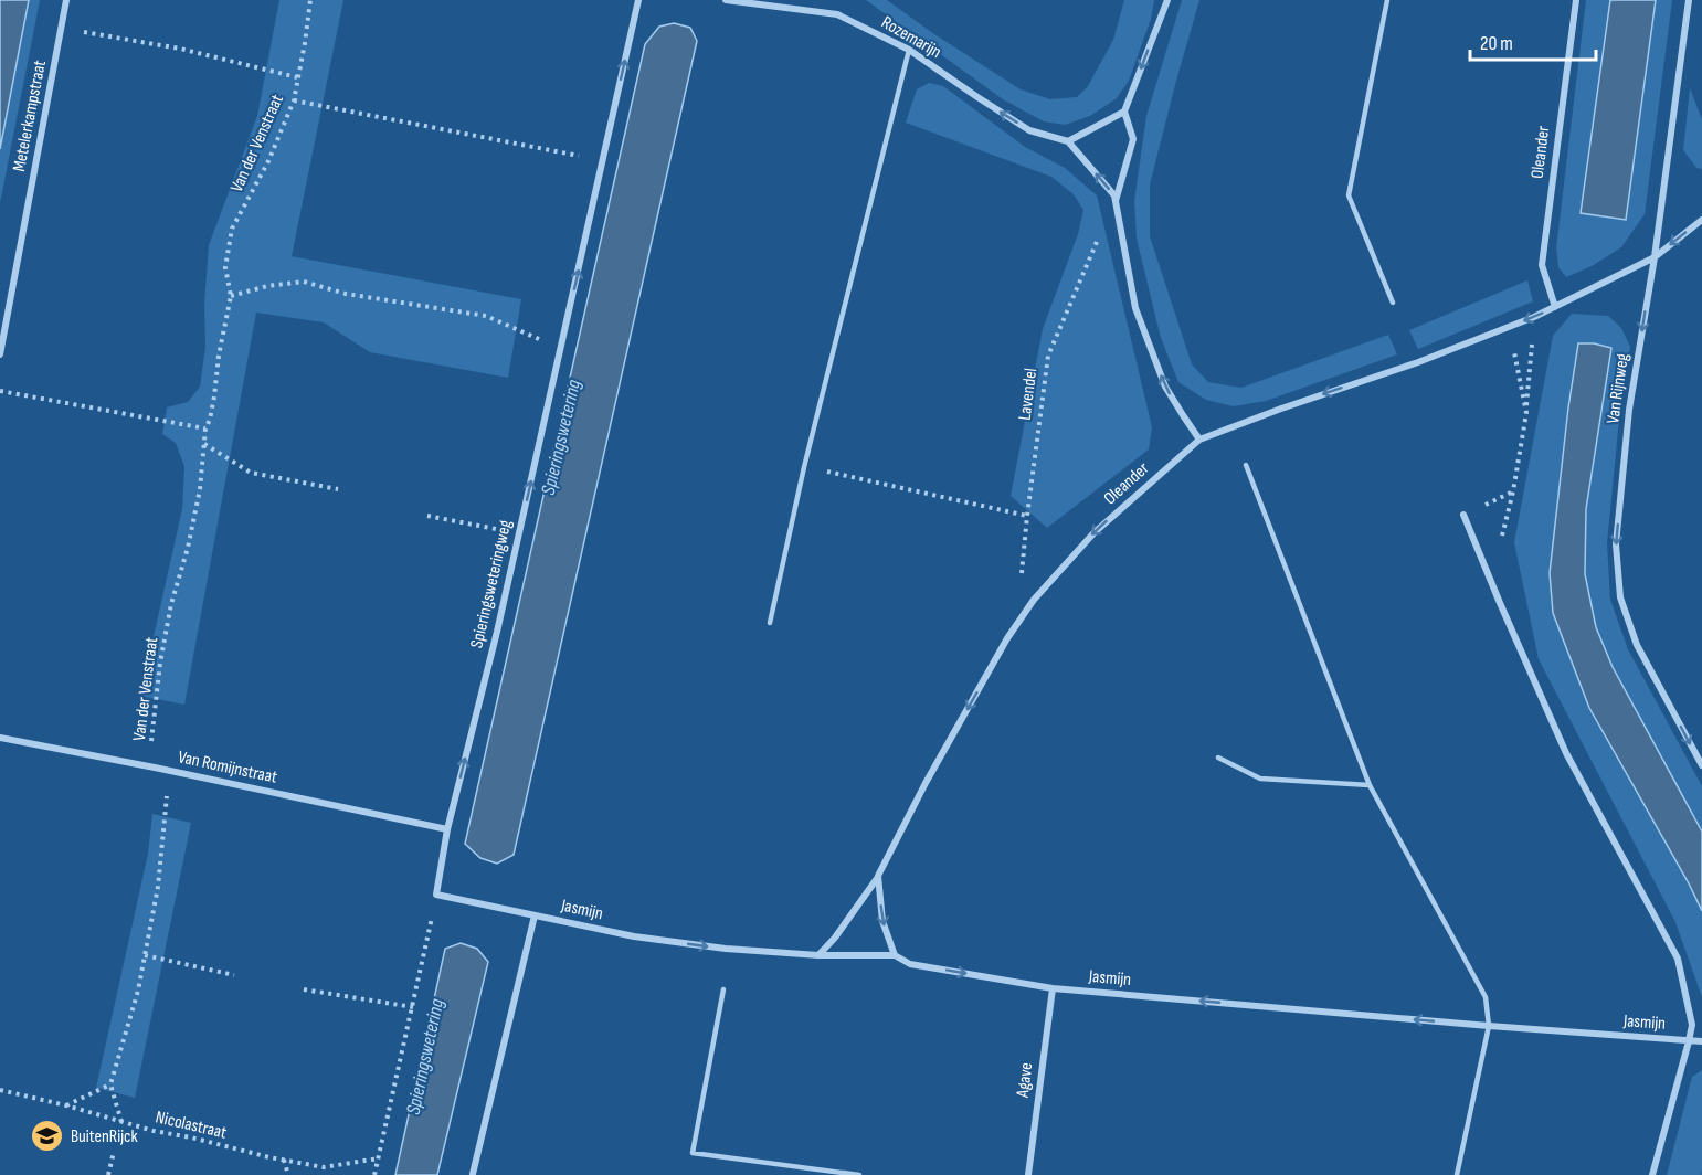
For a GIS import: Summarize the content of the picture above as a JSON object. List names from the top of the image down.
{
  "streets": {
    "street": [
      "Rozemarijn",
      "Metelerkampstraat",
      "Oleander",
      "Van Rijnweg",
      "Spieringsweteringweg",
      "Van Romijnstraat",
      "Jasmijn",
      "Agave"
    ],
    "path": ["Van der Venstraat", "Lavendel", "Nicolastraat"]
  },
  "crossings": [
    ["Van der Venstraat", "Van Romijnstraat"],
    ["Oleander", "Van Rijnweg"],
    ["Oleander", "Lavendel"],
    ["Oleander", "Jasmijn"],
    ["Spieringsweteringweg", "Van Romijnstraat"],
    ["Spieringsweteringweg", "Jasmijn"],
    ["Jasmijn", "Agave"]
  ],
  "one_way": [
    "Rozemarijn",
    "Oleander",
    "Van Rijnweg",
    "Spieringsweteringweg"
  ],
  "water": ["Spieringswetering"],
  "places": {
    "school or university": ["BuitenRijck"]
  },
  "scale_bar": "20 m"
}
